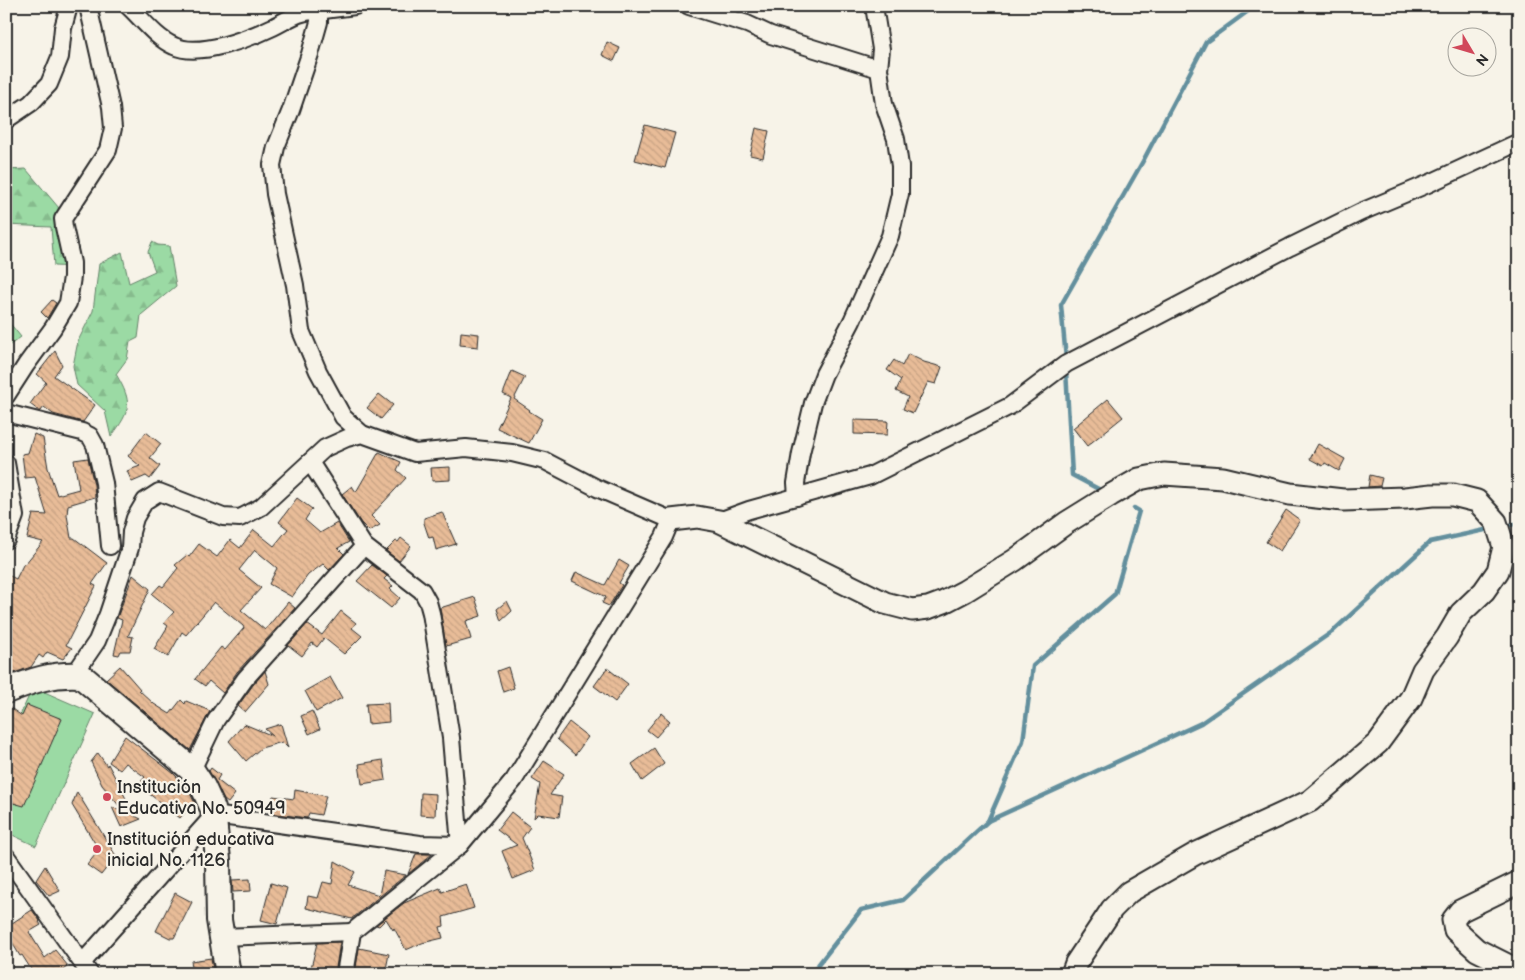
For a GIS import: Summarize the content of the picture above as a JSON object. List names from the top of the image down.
{
  "places": ["Institución Educativa No. 50949", "Institución educativa inicial No. 1126"],
  "north": "bottom right"
}
